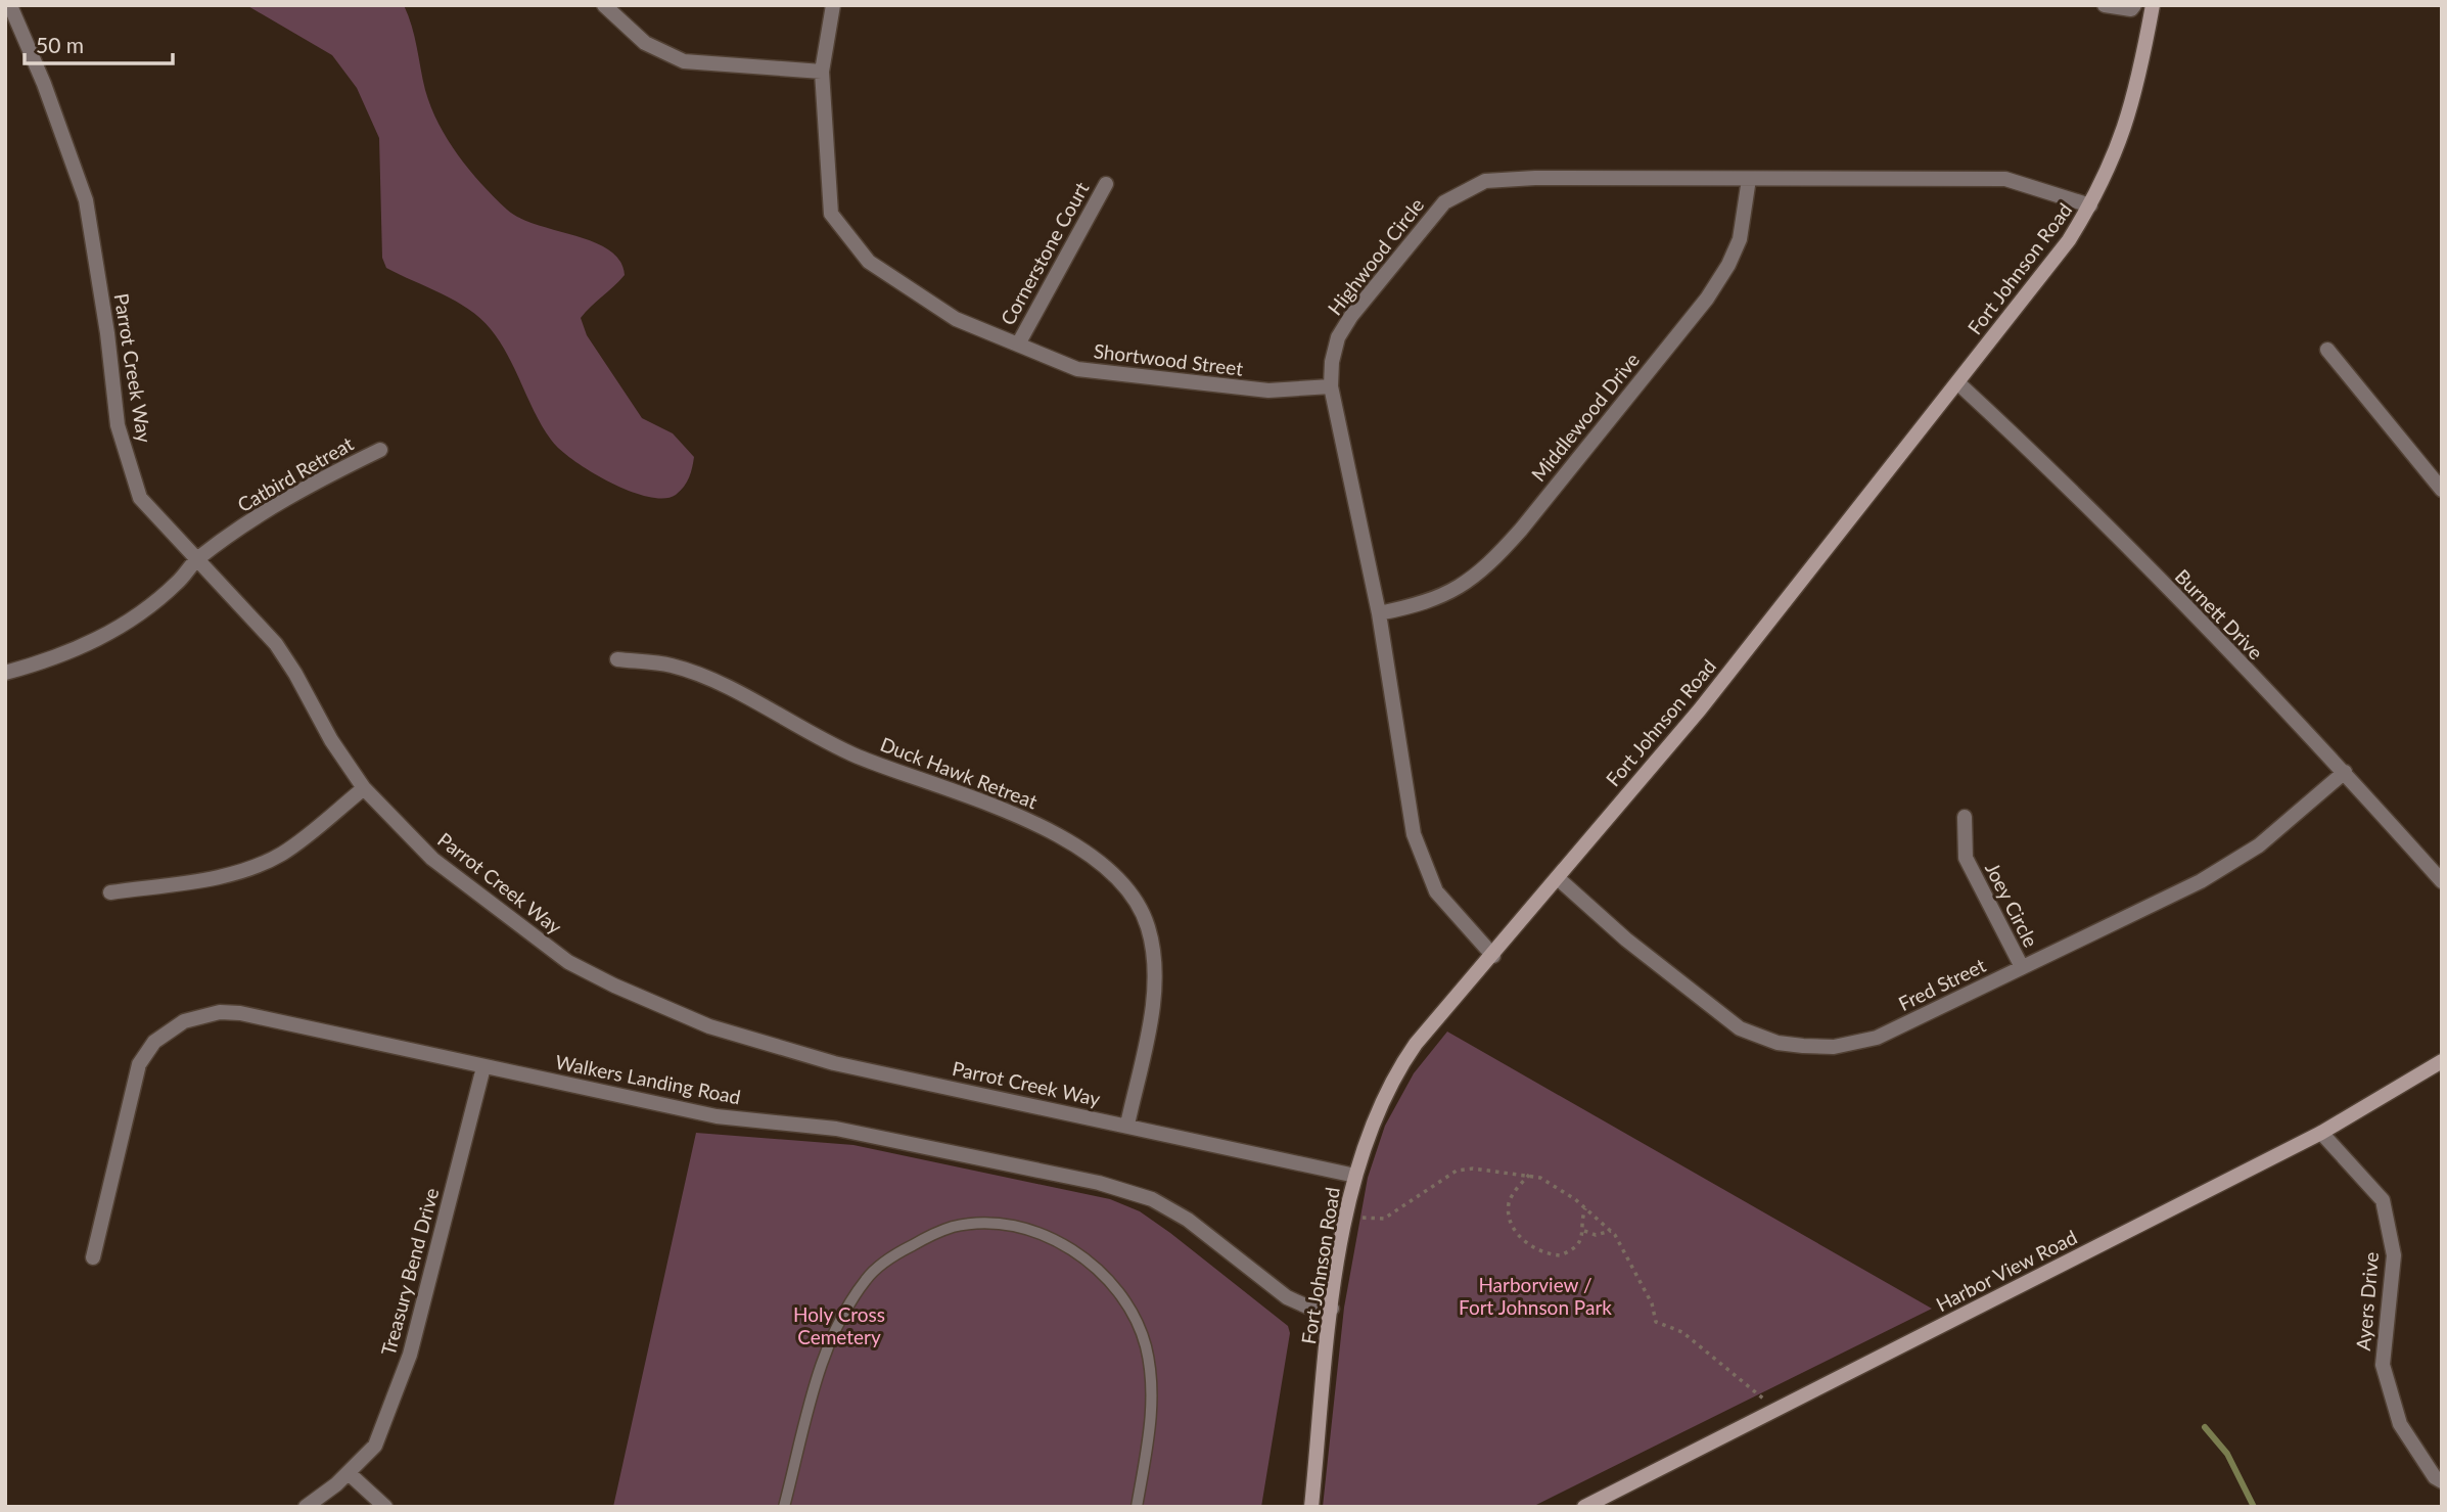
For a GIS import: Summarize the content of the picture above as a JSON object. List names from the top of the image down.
{
  "streets": {
    "main road": ["Fort Johnson Road", "Harbor View Road"],
    "street": [
      "Cornerstone Court",
      "Highwood Circle",
      "Shortwood Street",
      "Parrot Creek Way",
      "Middlewood Drive",
      "Catbird Retreat",
      "Burnett Drive",
      "Duck Hawk Retreat",
      "Joey Circle",
      "Fred Street",
      "Walkers Landing Road",
      "Treasury Bend Drive",
      "Ayers Drive"
    ]
  },
  "crossings": [
    ["Cornerstone Court", "Shortwood Street"],
    ["Highwood Circle", "Fort Johnson Road"],
    ["Highwood Circle", "Shortwood Street"],
    ["Highwood Circle", "Middlewood Drive"],
    ["Fort Johnson Road", "Parrot Creek Way"],
    ["Fort Johnson Road", "Burnett Drive"],
    ["Fort Johnson Road", "Fred Street"],
    ["Fort Johnson Road", "Walkers Landing Road"],
    ["Parrot Creek Way", "Catbird Retreat"],
    ["Parrot Creek Way", "Duck Hawk Retreat"],
    ["Burnett Drive", "Fred Street"],
    ["Joey Circle", "Fred Street"],
    ["Walkers Landing Road", "Treasury Bend Drive"],
    ["Harbor View Road", "Ayers Drive"]
  ],
  "parks": ["Harborview / Fort Johnson Park", "Holy Cross Cemetery"],
  "scale_bar": "50 m"
}
